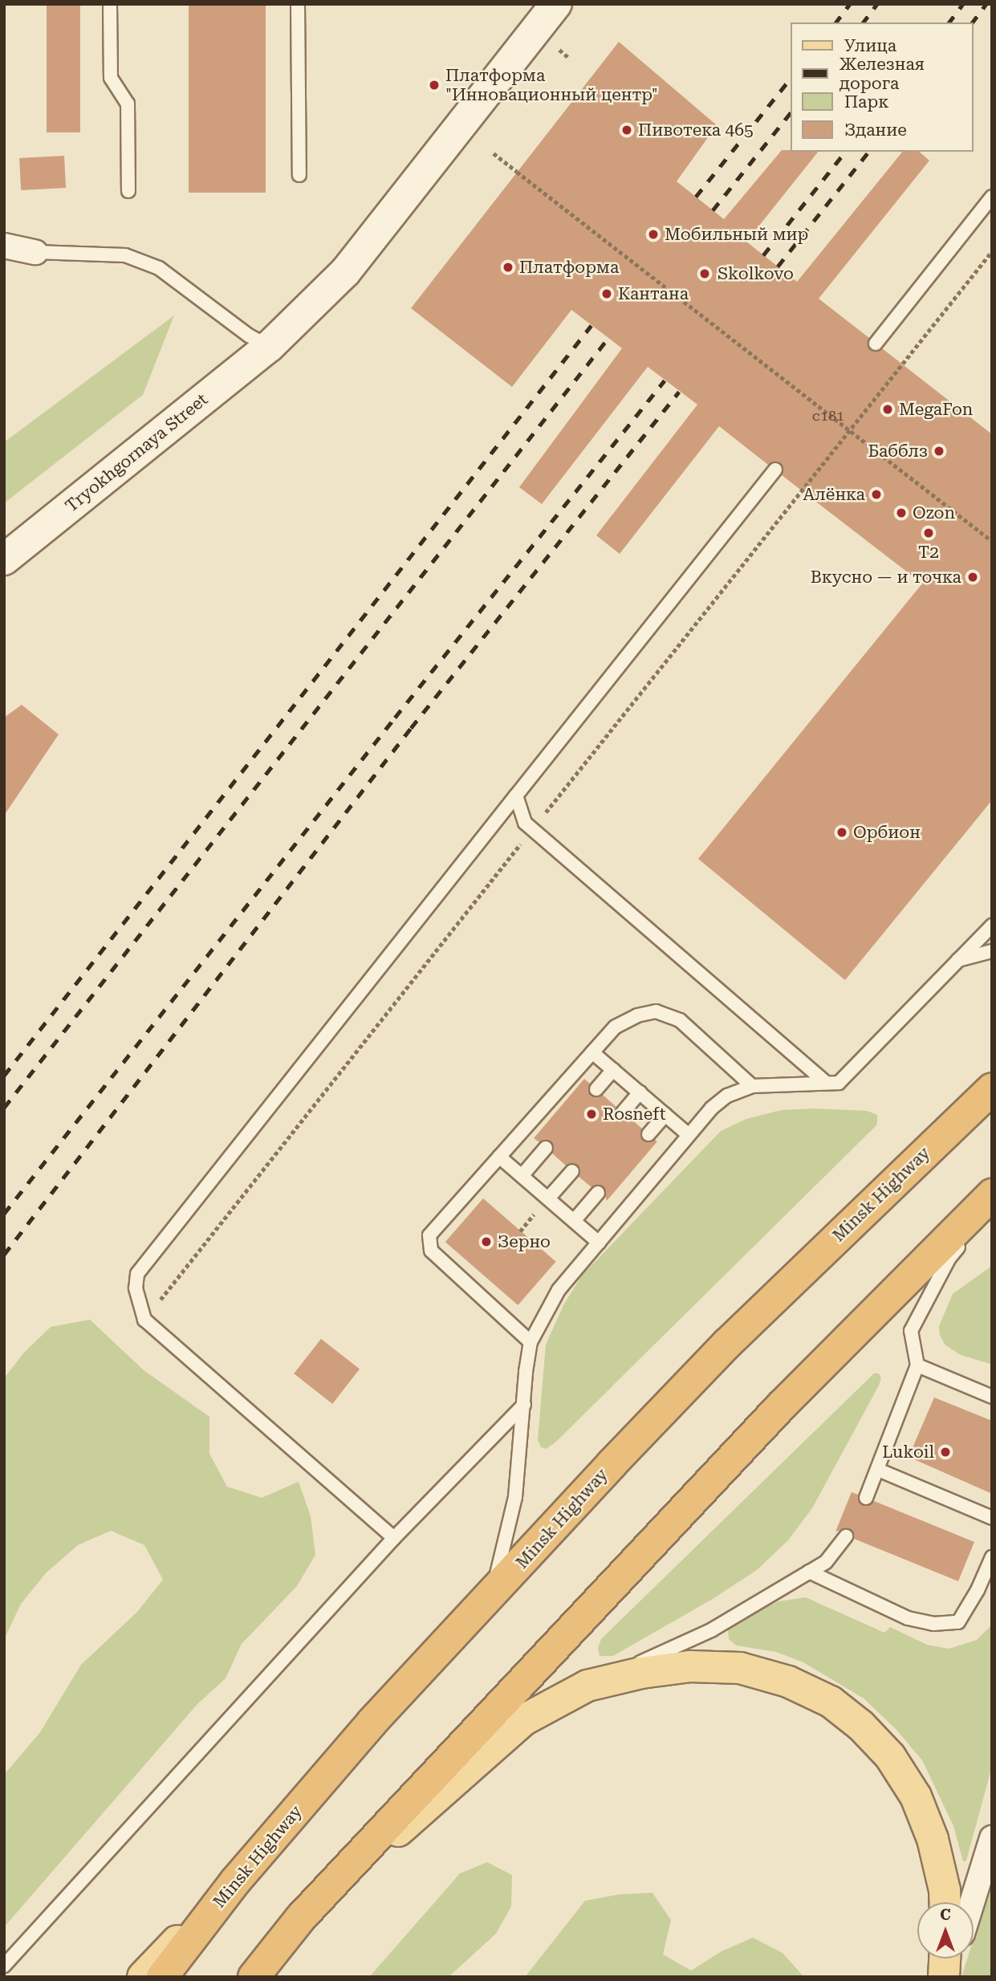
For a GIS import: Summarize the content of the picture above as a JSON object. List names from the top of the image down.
{
  "streets": {
    "highway": ["Minsk Highway"],
    "street": ["Tryokhgornaya Street"]
  },
  "places": [
    "Платформа \"Инновационный центр\"",
    "Пивотека 465",
    "Мобильный мир",
    "Платформа",
    "Skolkovo",
    "Кантана",
    "MegaFon",
    "Бабблз",
    "Алёнка",
    "Ozon",
    "T2",
    "Вкусно — и точка",
    "Орбион",
    "Rosneft",
    "Зерно",
    "Lukoil"
  ],
  "house_numbers": ["с181"],
  "legend": [
    "Улица",
    "Железная дорога",
    "Парк",
    "Здание"
  ],
  "north": "top"
}
